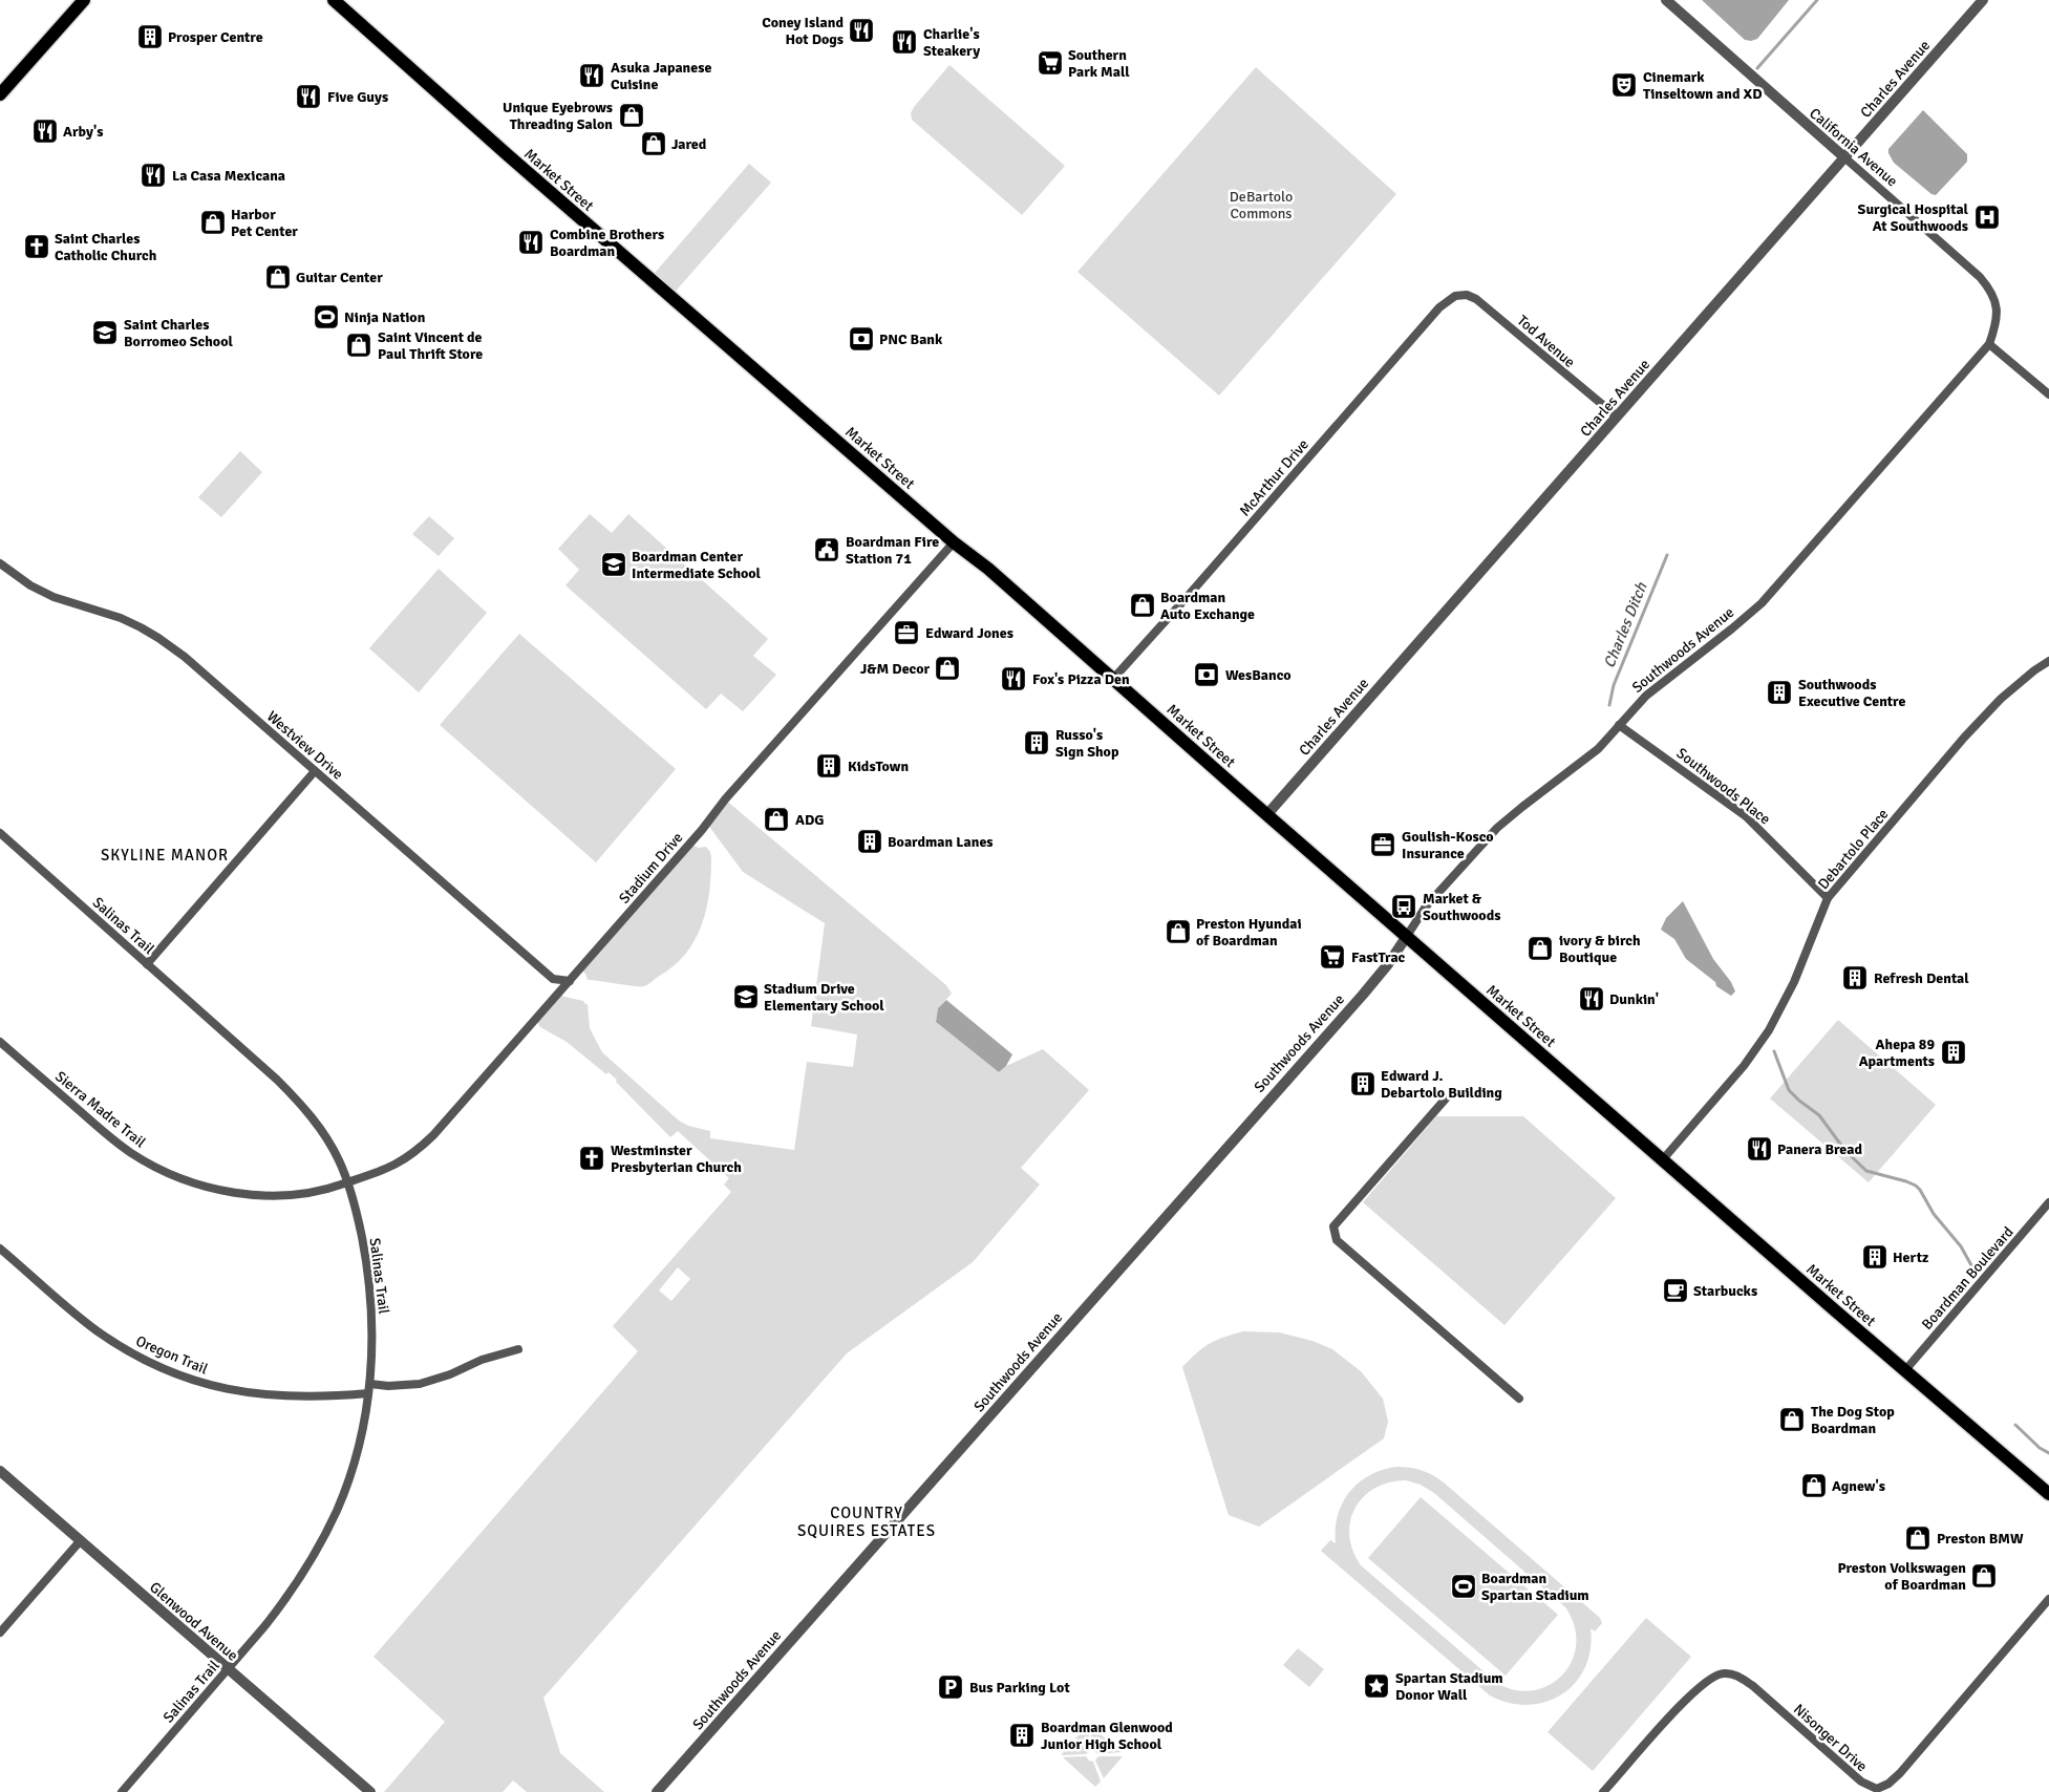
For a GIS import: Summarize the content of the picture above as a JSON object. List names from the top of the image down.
{
  "streets": {
    "main road": ["Market Street"],
    "street": [
      "Charles Avenue",
      "California Avenue",
      "Tod Avenue",
      "McArthur Drive",
      "Southwoods Avenue",
      "Westview Drive",
      "Southwoods Place",
      "Debartolo Place",
      "Stadium Drive",
      "Salinas Trail",
      "Sierra Madre Trail",
      "Boardman Boulevard",
      "Oregon Trail",
      "Glenwood Avenue",
      "Nisonger Drive"
    ]
  },
  "crossings": [
    ["Charles Avenue", "California Avenue"],
    ["Charles Avenue", "Market Street"],
    ["Charles Avenue", "Tod Avenue"],
    ["California Avenue", "Southwoods Avenue"],
    ["Market Street", "McArthur Drive"],
    ["Market Street", "Southwoods Avenue"],
    ["Market Street", "Debartolo Place"],
    ["Market Street", "Stadium Drive"],
    ["Market Street", "Boardman Boulevard"],
    ["Tod Avenue", "McArthur Drive"],
    ["Southwoods Avenue", "Southwoods Place"],
    ["Westview Drive", "Stadium Drive"],
    ["Southwoods Place", "Debartolo Place"],
    ["Stadium Drive", "Salinas Trail"],
    ["Stadium Drive", "Sierra Madre Trail"],
    ["Salinas Trail", "Sierra Madre Trail"],
    ["Salinas Trail", "Oregon Trail"],
    ["Salinas Trail", "Glenwood Avenue"]
  ],
  "districts": ["SKYLINE MANOR", "COUNTRY SQUIRES ESTATES"],
  "water": ["Charles Ditch"],
  "parks": ["DeBartolo Commons"],
  "places": {
    "restaurant": [
      "Coney Island Hot Dogs",
      "Charlie's Steakery",
      "Asuka Japanese Cuisine",
      "Five Guys",
      "Arby's",
      "La Casa Mexicana",
      "Combine Brothers Boardman",
      "Fox's Pizza Den",
      "Dunkin'",
      "Panera Bread"
    ],
    "building": [
      "Prosper Centre",
      "Southwoods Executive Centre",
      "Russo's Sign Shop",
      "KidsTown",
      "Boardman Lanes",
      "Refresh Dental",
      "Ahepa 89 Apartments",
      "Edward J. Debartolo Building",
      "Hertz",
      "Boardman Glenwood Junior High School"
    ],
    "supermarket": ["Southern Park Mall", "FastTrac"],
    "theatre": ["Cinemark Tinseltown and XD"],
    "shop": [
      "Unique Eyebrows Threading Salon",
      "Jared",
      "Harbor Pet Center",
      "Guitar Center",
      "Saint Vincent de Paul Thrift Store",
      "Boardman Auto Exchange",
      "J&M Decor",
      "ADG",
      "Preston Hyundai of Boardman",
      "ivory & birch Boutique",
      "The Dog Stop Boardman",
      "Agnew's",
      "Preston BMW",
      "Preston Volkswagen of Boardman"
    ],
    "hospital": ["Surgical Hospital At Southwoods"],
    "church": ["Saint Charles Catholic Church", "Westminster Presbyterian Church"],
    "sports": ["Ninja Nation", "Boardman Spartan Stadium"],
    "school or university": ["Saint Charles Borromeo School", "Boardman Center Intermediate School", "Stadium Drive Elementary School"],
    "bank": ["PNC Bank", "WesBanco"],
    "public building": ["Boardman Fire Station 71"],
    "office": ["Edward Jones", "Goulish-Kosco Insurance"],
    "bus stop": ["Market & Southwoods"],
    "cafe": ["Starbucks"],
    "place": ["Spartan Stadium Donor Wall"],
    "parking": ["Bus Parking Lot"]
  }
}
